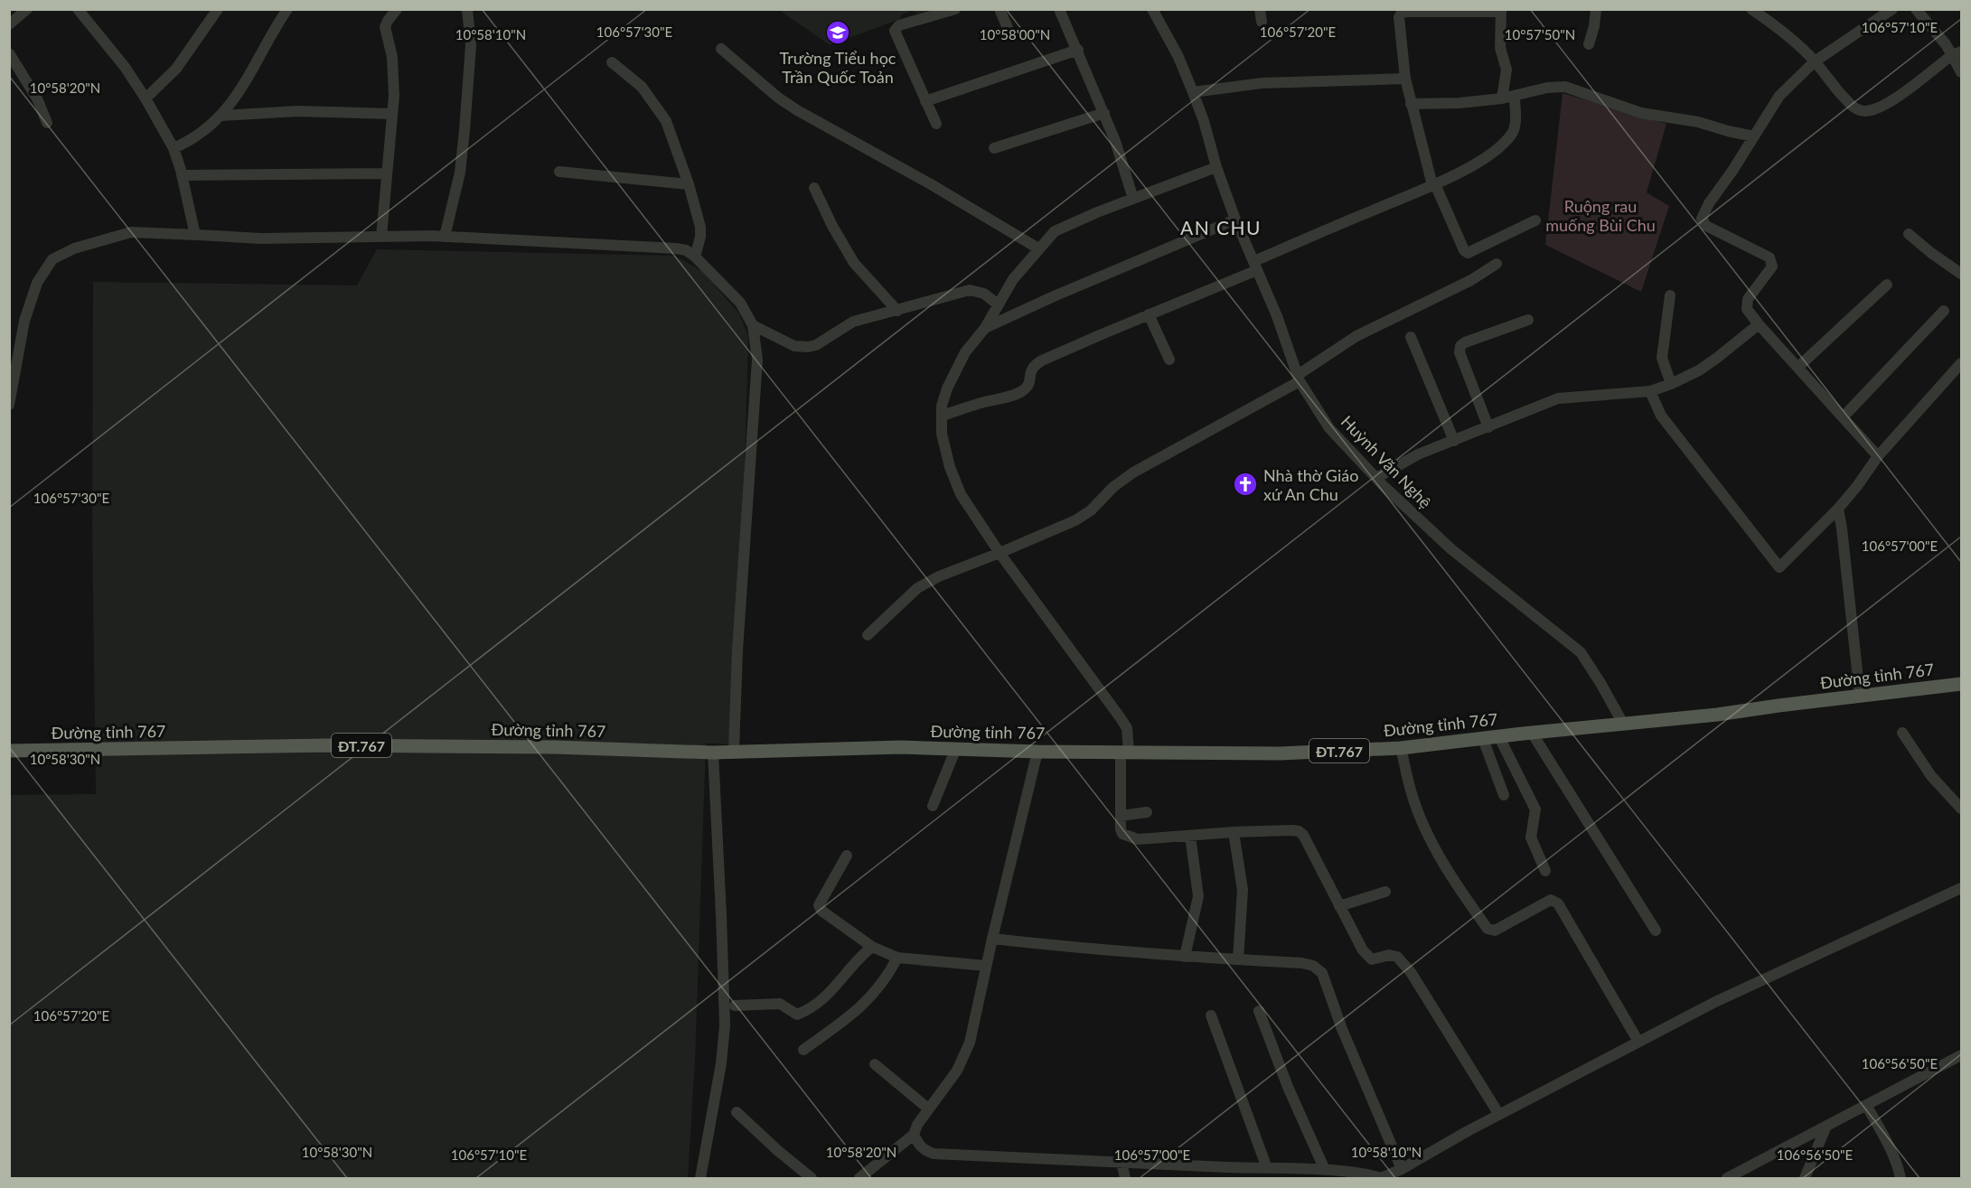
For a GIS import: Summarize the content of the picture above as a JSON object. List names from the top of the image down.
{
  "streets": {
    "main road": ["Đường tỉnh 767", "ĐT.767"],
    "street": ["Huỳnh Văn Nghệ"]
  },
  "crossings": [
    ["Huỳnh Văn Nghệ", "Đường tỉnh 767"]
  ],
  "districts": ["AN CHU"],
  "parks": ["Ruộng rau muống Bùi Chu"],
  "places": {
    "school or university": ["Trường Tiểu học Trần Quốc Toản"],
    "church": ["Nhà thờ Giáo xứ An Chu"]
  },
  "coordinates": [
    "106°57'10\"E",
    "106°57'30\"E",
    "106°57'20\"E",
    "10°58'10\"N",
    "10°58'00\"N",
    "10°57'50\"N",
    "10°58'20\"N",
    "106°57'00\"E",
    "10°58'30\"N",
    "106°56'50\"E"
  ]
}
